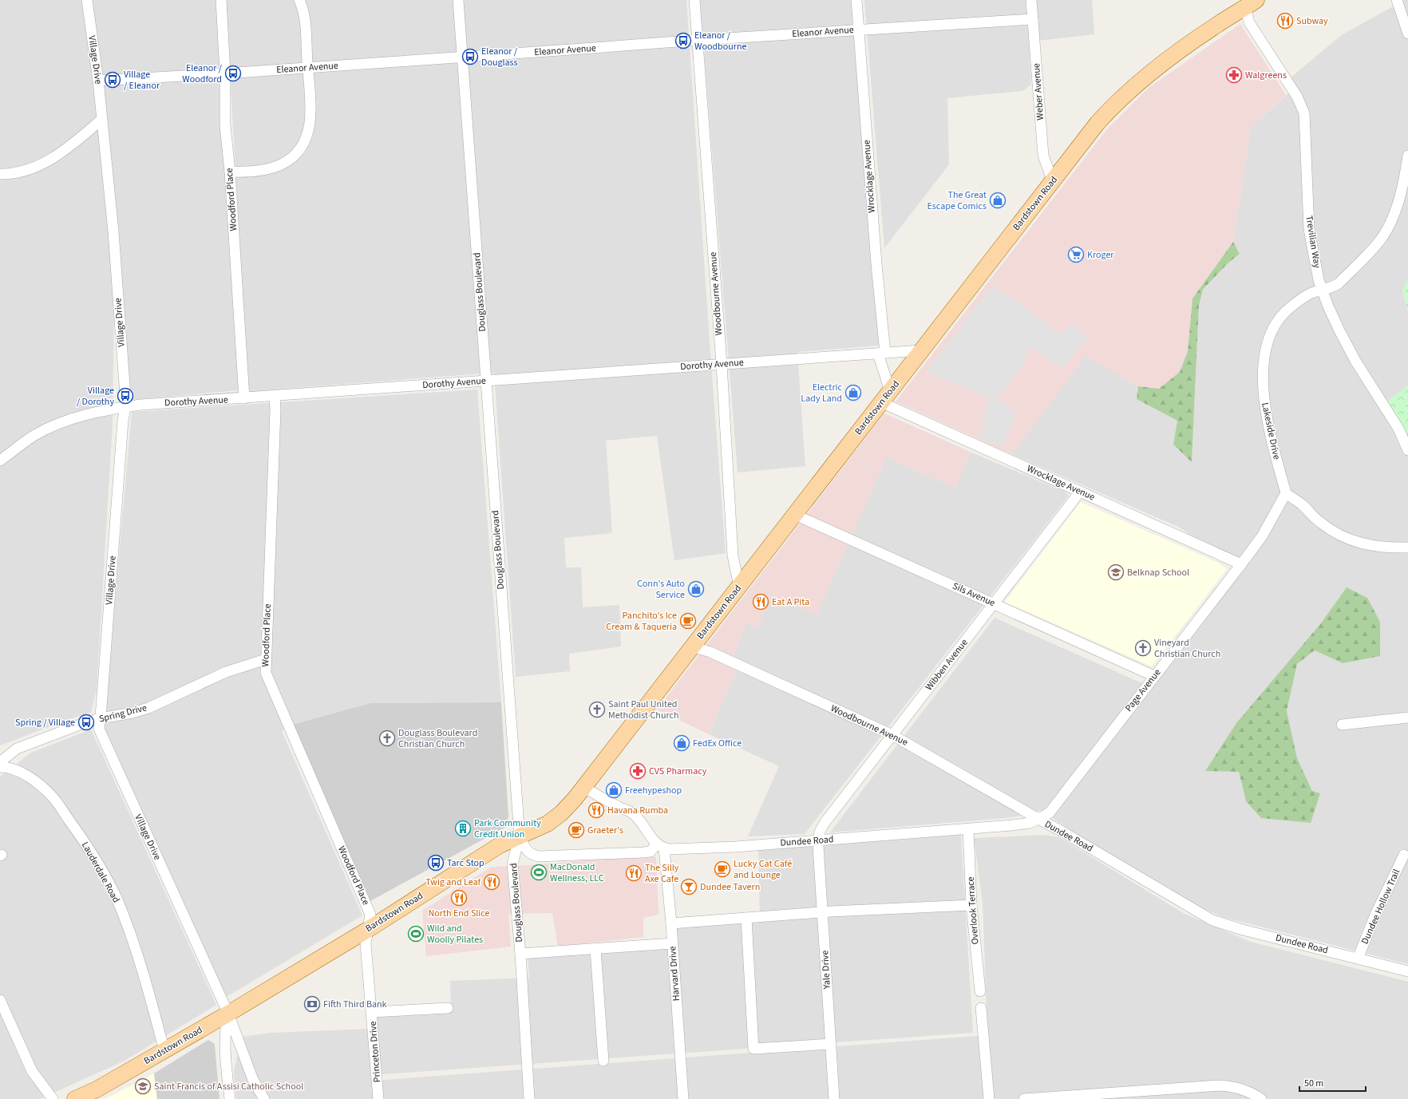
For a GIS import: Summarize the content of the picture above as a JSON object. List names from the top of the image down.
{
  "streets": {
    "main road": ["Bardstown Road"],
    "street": [
      "Eleanor Avenue",
      "Village Drive",
      "Weber Avenue",
      "Wrocklage Avenue",
      "Woodford Place",
      "Trevilian Way",
      "Douglass Boulevard",
      "Woodbourne Avenue",
      "Dorothy Avenue",
      "Lakeside Drive",
      "Sils Avenue",
      "Wibben Avenue",
      "Page Avenue",
      "Spring Drive",
      "Dundee Road",
      "Lauderdale Road",
      "Dundee Hollow Trail",
      "Overlook Terrace",
      "Yale Drive",
      "Harvard Drive",
      "Princeton Drive"
    ]
  },
  "crossings": [
    ["Eleanor Avenue", "Village Drive"],
    ["Eleanor Avenue", "Weber Avenue"],
    ["Eleanor Avenue", "Wrocklage Avenue"],
    ["Eleanor Avenue", "Woodford Place"],
    ["Eleanor Avenue", "Douglass Boulevard"],
    ["Eleanor Avenue", "Woodbourne Avenue"],
    ["Village Drive", "Bardstown Road"],
    ["Village Drive", "Dorothy Avenue"],
    ["Village Drive", "Spring Drive"],
    ["Weber Avenue", "Bardstown Road"],
    ["Wrocklage Avenue", "Bardstown Road"],
    ["Wrocklage Avenue", "Dorothy Avenue"],
    ["Wrocklage Avenue", "Wibben Avenue"],
    ["Wrocklage Avenue", "Page Avenue"],
    ["Woodford Place", "Bardstown Road"],
    ["Woodford Place", "Dorothy Avenue"],
    ["Woodford Place", "Spring Drive"],
    ["Woodford Place", "Princeton Drive"],
    ["Bardstown Road", "Trevilian Way"],
    ["Bardstown Road", "Douglass Boulevard"],
    ["Bardstown Road", "Woodbourne Avenue"],
    ["Bardstown Road", "Dorothy Avenue"],
    ["Bardstown Road", "Sils Avenue"],
    ["Bardstown Road", "Lauderdale Road"],
    ["Bardstown Road", "Princeton Drive"],
    ["Trevilian Way", "Lakeside Drive"],
    ["Douglass Boulevard", "Dorothy Avenue"],
    ["Woodbourne Avenue", "Dorothy Avenue"],
    ["Woodbourne Avenue", "Wibben Avenue"],
    ["Woodbourne Avenue", "Page Avenue"],
    ["Woodbourne Avenue", "Dundee Road"],
    ["Lakeside Drive", "Page Avenue"],
    ["Sils Avenue", "Wibben Avenue"],
    ["Sils Avenue", "Page Avenue"],
    ["Wibben Avenue", "Dundee Road"],
    ["Wibben Avenue", "Yale Drive"],
    ["Page Avenue", "Dundee Road"],
    ["Dundee Road", "Dundee Hollow Trail"],
    ["Dundee Road", "Overlook Terrace"],
    ["Dundee Road", "Yale Drive"],
    ["Dundee Road", "Harvard Drive"]
  ],
  "places": {
    "restaurant": [
      "Subway",
      "Eat A Pita",
      "Havana Rumba",
      "The Silly Axe Cafe",
      "Twig and Leaf",
      "North End Slice"
    ],
    "bus stop": [
      "Eleanor / Woodbourne",
      "Eleanor / Douglass",
      "Eleanor / Woodford",
      "Village / Eleanor",
      "Village / Dorothy",
      "Spring / Village",
      "Tarc Stop"
    ],
    "pharmacy": ["Walgreens", "CVS Pharmacy"],
    "shop": [
      "The Great Escape Comics",
      "Electric Lady Land",
      "Conn's Auto Service",
      "FedEx Office",
      "Freehypeshop"
    ],
    "supermarket": ["Kroger"],
    "school or university": ["Belknap School", "Saint Francis of Assisi Catholic School"],
    "cafe": ["Panchito's Ice Cream & Taqueria", "Graeter's", "Lucky Cat Café and Lounge"],
    "church": ["Vineyard Christian Church", "Saint Paul United Methodist Church", "Douglass Boulevard Christian Church"],
    "building": ["Park Community Credit Union"],
    "sports": ["MacDonald Wellness, LLC", "Wild and Woolly Pilates"],
    "bar": ["Dundee Tavern"],
    "bank": ["Fifth Third Bank"]
  },
  "scale_bar": "50 m"
}
